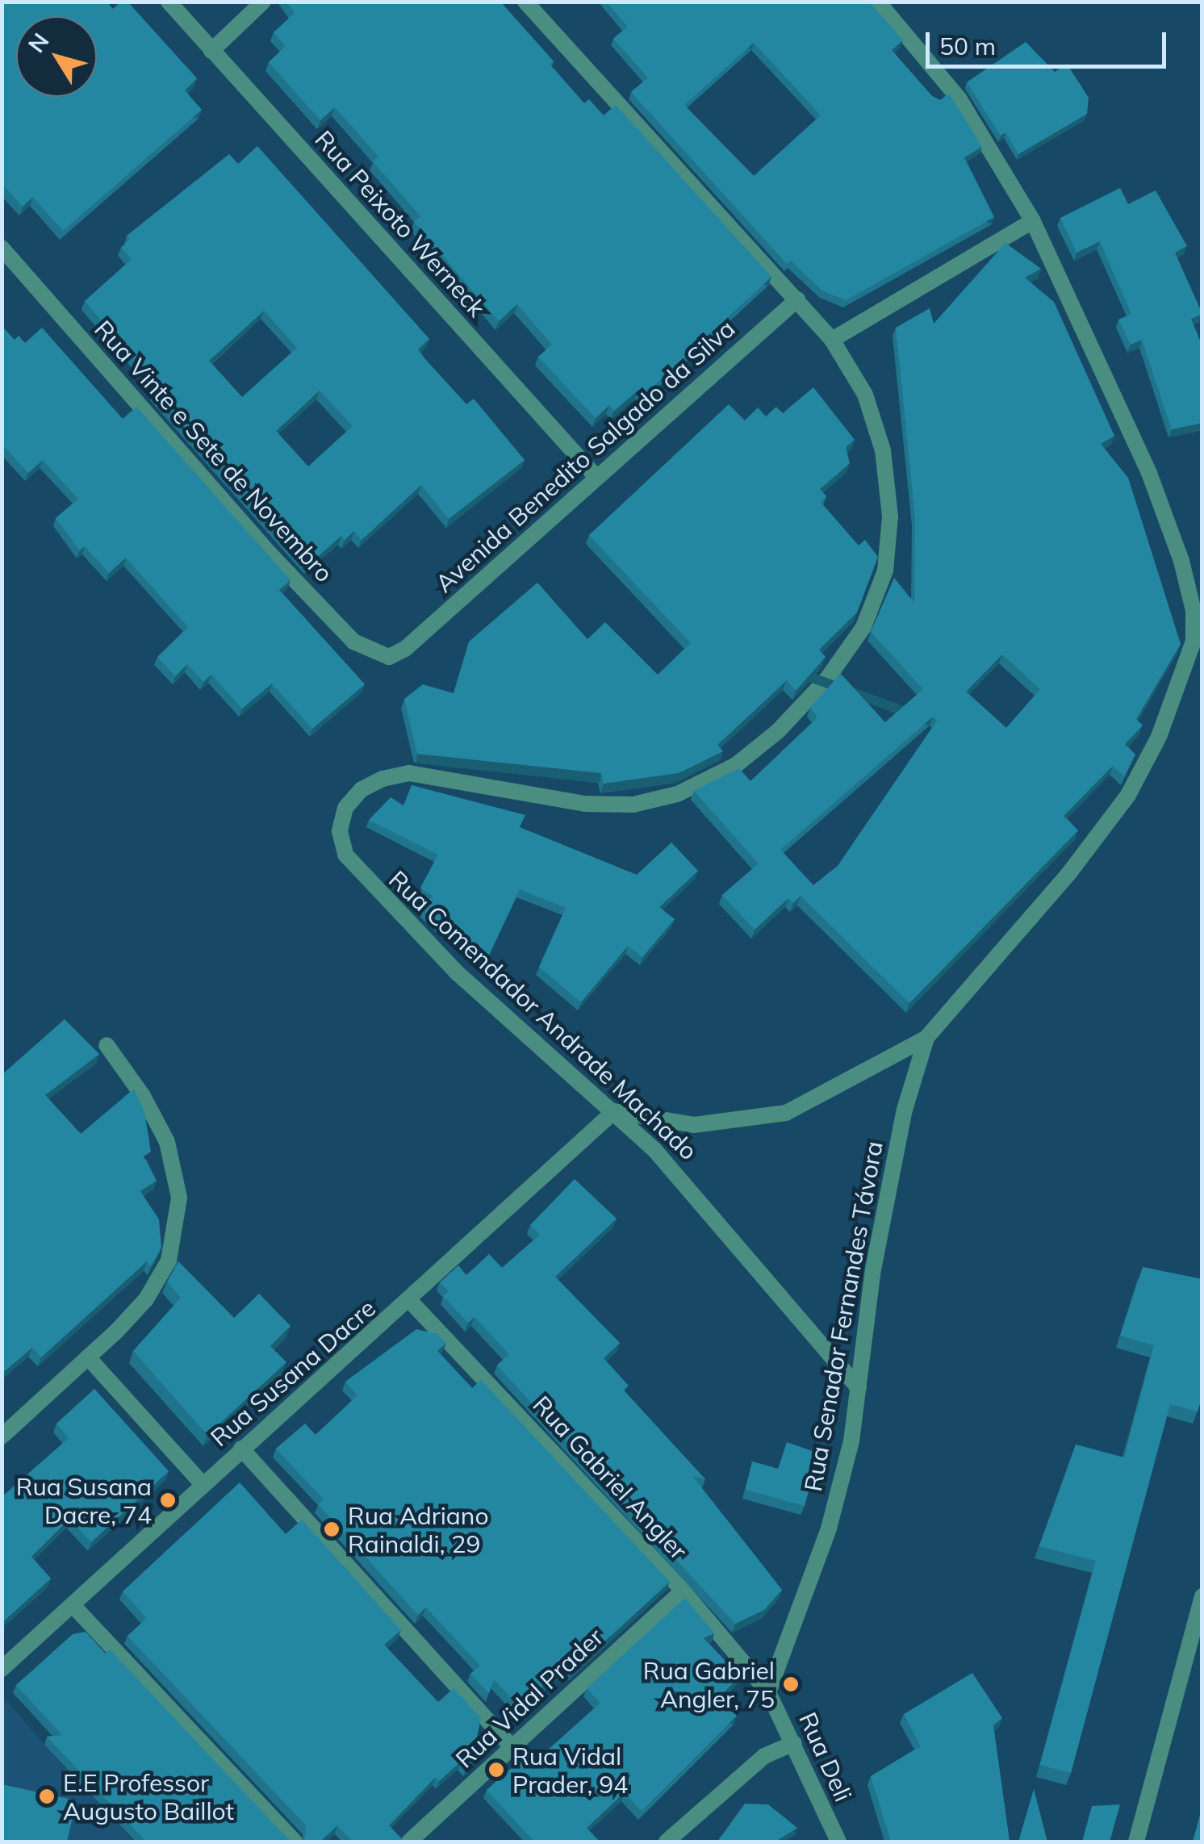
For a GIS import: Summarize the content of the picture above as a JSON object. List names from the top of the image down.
{
  "streets": {
    "street": [
      "Rua Peixoto Werneck",
      "Rua Vinte e Sete de Novembro",
      "Avenida Benedito Salgado da Silva",
      "Rua Comendador Andrade Machado",
      "Rua Senador Fernandes Távora",
      "Rua Susana Dacre",
      "Rua Gabriel Angler",
      "Rua Vidal Prader",
      "Rua Deli"
    ]
  },
  "crossings": [
    ["Rua Peixoto Werneck", "Avenida Benedito Salgado da Silva"],
    ["Rua Vinte e Sete de Novembro", "Avenida Benedito Salgado da Silva"],
    ["Avenida Benedito Salgado da Silva", "Rua Comendador Andrade Machado"],
    ["Rua Comendador Andrade Machado", "Rua Senador Fernandes Távora"],
    ["Rua Comendador Andrade Machado", "Rua Susana Dacre"],
    ["Rua Senador Fernandes Távora", "Rua Susana Dacre"],
    ["Rua Senador Fernandes Távora", "Rua Gabriel Angler"],
    ["Rua Senador Fernandes Távora", "Rua Deli"],
    ["Rua Susana Dacre", "Rua Gabriel Angler"],
    ["Rua Gabriel Angler", "Rua Vidal Prader"],
    ["Rua Gabriel Angler", "Rua Deli"]
  ],
  "places": [
    "Rua Susana Dacre, 74",
    "Rua Adriano Rainaldi, 29",
    "Rua Gabriel Angler, 75",
    "Rua Vidal Prader, 94",
    "E.E Professor Augusto Baillot"
  ],
  "scale_bar": "50 m",
  "north": "top left"
}
